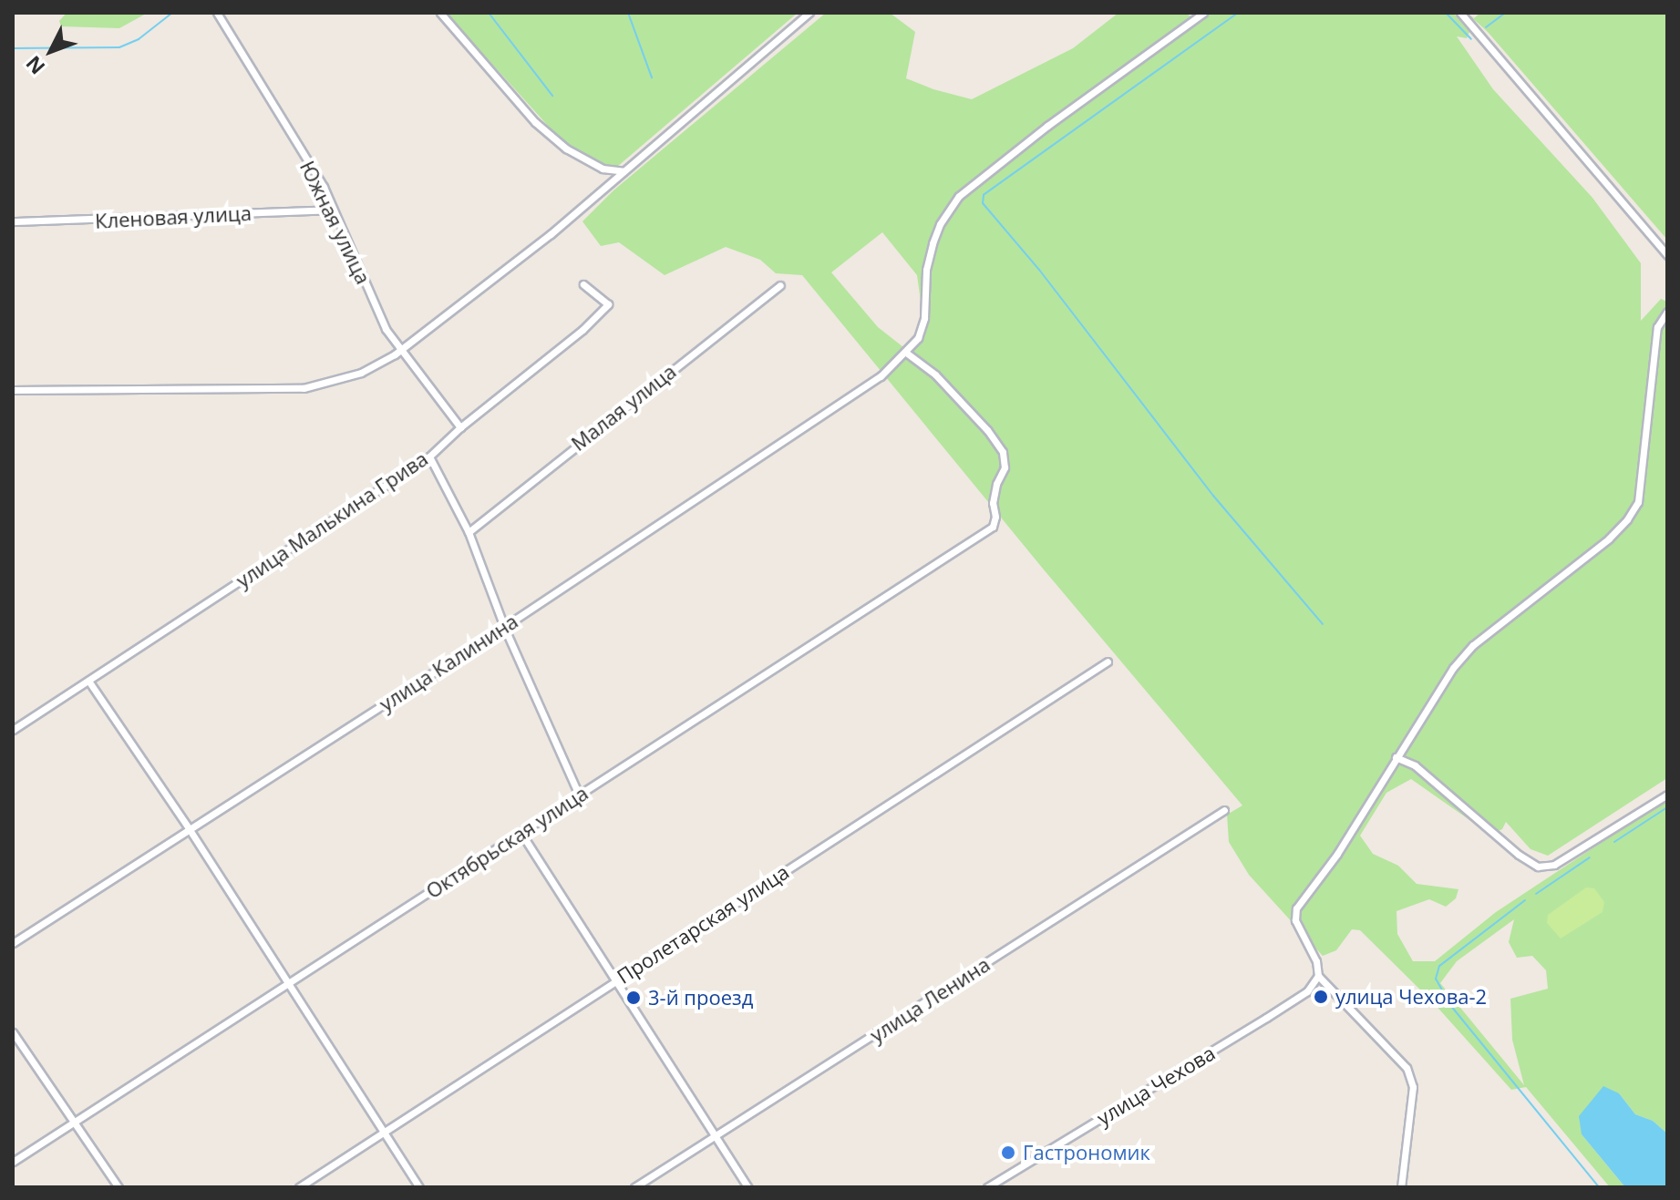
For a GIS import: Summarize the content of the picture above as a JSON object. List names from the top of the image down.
{
  "streets": {
    "street": [
      "Кленовая улица",
      "Южная улица",
      "Малая улица",
      "улица Малькина Грива",
      "улица Калинина",
      "Октябрьская улица",
      "Пролетарская улица",
      "улица Ленина",
      "улица Чехова"
    ]
  },
  "crossings": [
    ["Кленовая улица", "Южная улица"],
    ["Южная улица", "улица Малькина Грива"],
    ["улица Калинина", "Октябрьская улица"]
  ],
  "places": ["улица Чехова-2", "3-й проезд", "Гастрономик"],
  "north": "bottom left"
}
